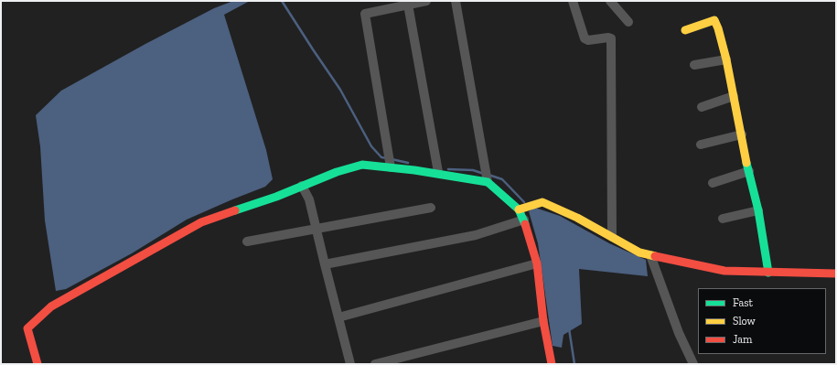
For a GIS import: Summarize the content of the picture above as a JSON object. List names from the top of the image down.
{
  "legend": ["Fast", "Slow", "Jam"]
}
